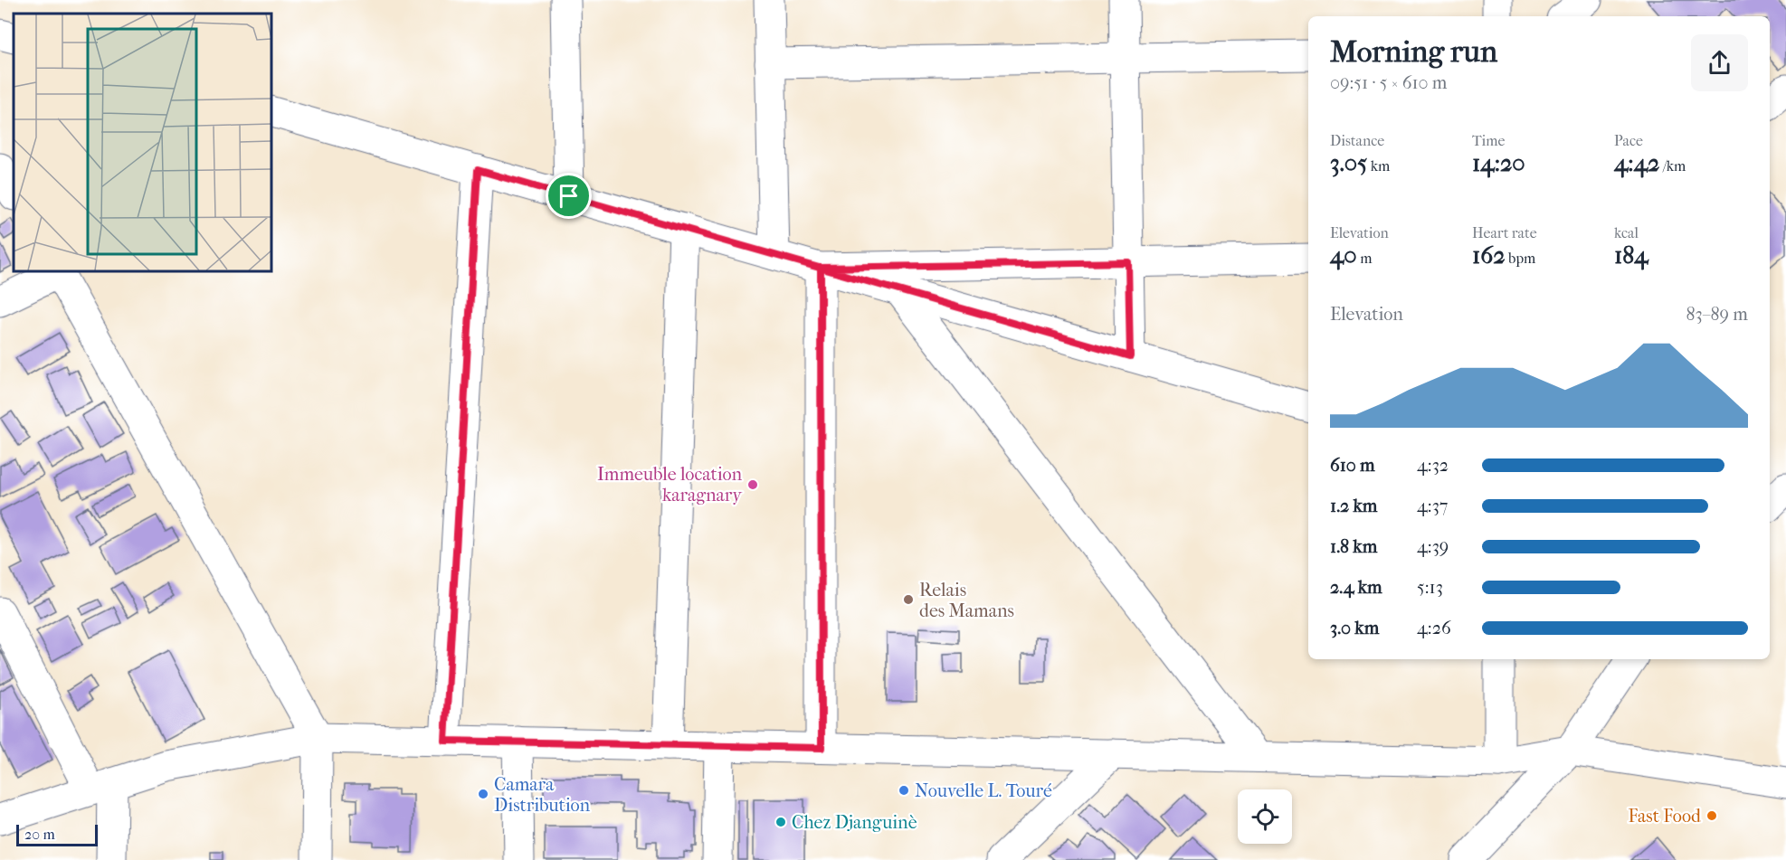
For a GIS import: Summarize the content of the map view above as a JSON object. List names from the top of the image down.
{
  "places": [
    "Immeuble location karagnary",
    "Relais des Mamans",
    "Nouvelle L. Touré",
    "Camara Distribution",
    "Fast Food",
    "Chez Djanguinè"
  ],
  "scale_bar": "20 m",
  "page": {
    "heading": ["Morning run", "09:51 · 5 × 610 m"],
    "stats": [
      ["Distance", "3.05 km"],
      ["Time", "14:20"],
      ["Pace", "4:42 /km"],
      ["Elevation", "40 m"],
      ["Heart rate", "162 bpm"],
      ["kcal", "184"]
    ],
    "chart": ["Elevation", "83–89 m"],
    "list": [
      {
        "name": "610 m",
        "note": "4:32"
      },
      {
        "name": "1.2 km",
        "note": "4:37"
      },
      {
        "name": "1.8 km",
        "note": "4:39"
      },
      {
        "name": "2.4 km",
        "note": "5:13"
      },
      {
        "name": "3.0 km",
        "note": "4:26"
      }
    ],
    "scale": "20 m"
  }
}
